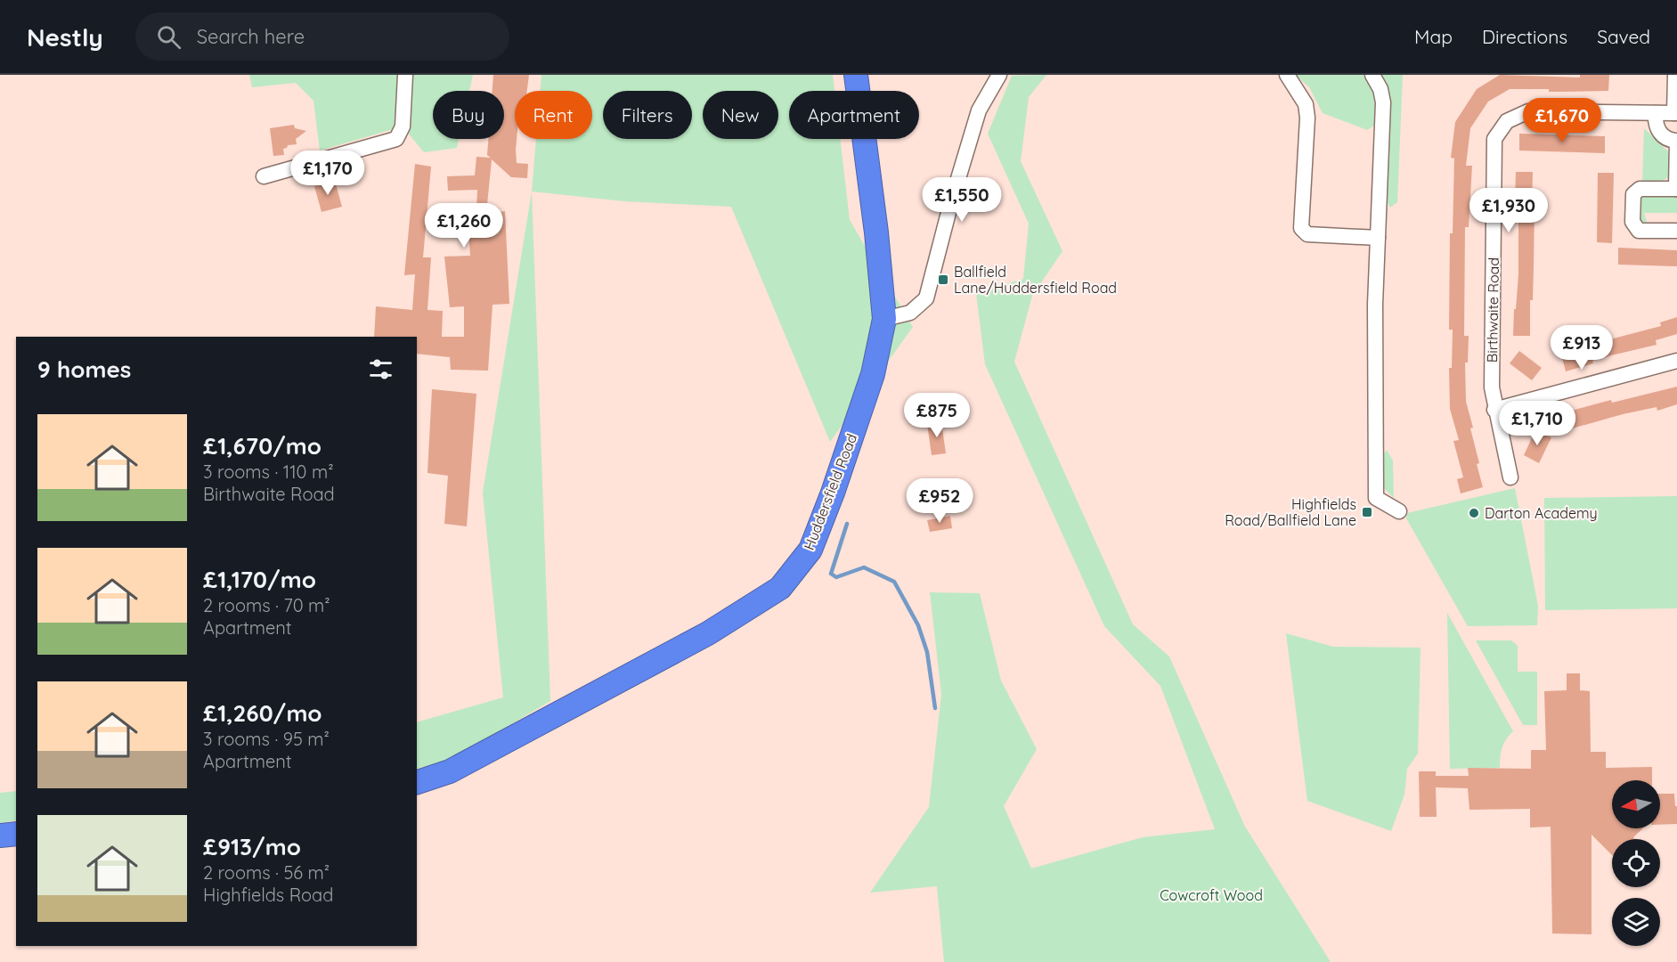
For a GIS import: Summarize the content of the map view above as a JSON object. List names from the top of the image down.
{
  "streets": {
    "highway": ["Huddersfield Road"],
    "street": ["Birthwaite Road"]
  },
  "parks": ["Cowcroft Wood"],
  "places": {
    "transit": ["Ballfield Lane/Huddersfield Road", "Highfields Road/Ballfield Lane"],
    "other": ["Darton Academy"]
  },
  "north": "left",
  "page": {
    "header": "Nestly",
    "search": "Search here",
    "nav": ["Map", "Directions", "Saved"],
    "chip": [
      "Buy",
      "Rent",
      "Filters",
      "New",
      "Apartment"
    ],
    "price": [
      "£1,670",
      "£1,170",
      "£1,550",
      "£1,930",
      "£1,260",
      "£913",
      "£875",
      "£1,710",
      "£952"
    ],
    "heading": "9 homes",
    "list": [
      {
        "name": "£1,670/mo",
        "note": "3 rooms · 110 m² · Birthwaite Road"
      },
      {
        "name": "£1,170/mo",
        "note": "2 rooms · 70 m² · Apartment"
      },
      {
        "name": "£1,260/mo",
        "note": "3 rooms · 95 m² · Apartment"
      },
      {
        "name": "£913/mo",
        "note": "2 rooms · 56 m² · Highfields Road"
      }
    ]
  }
}
